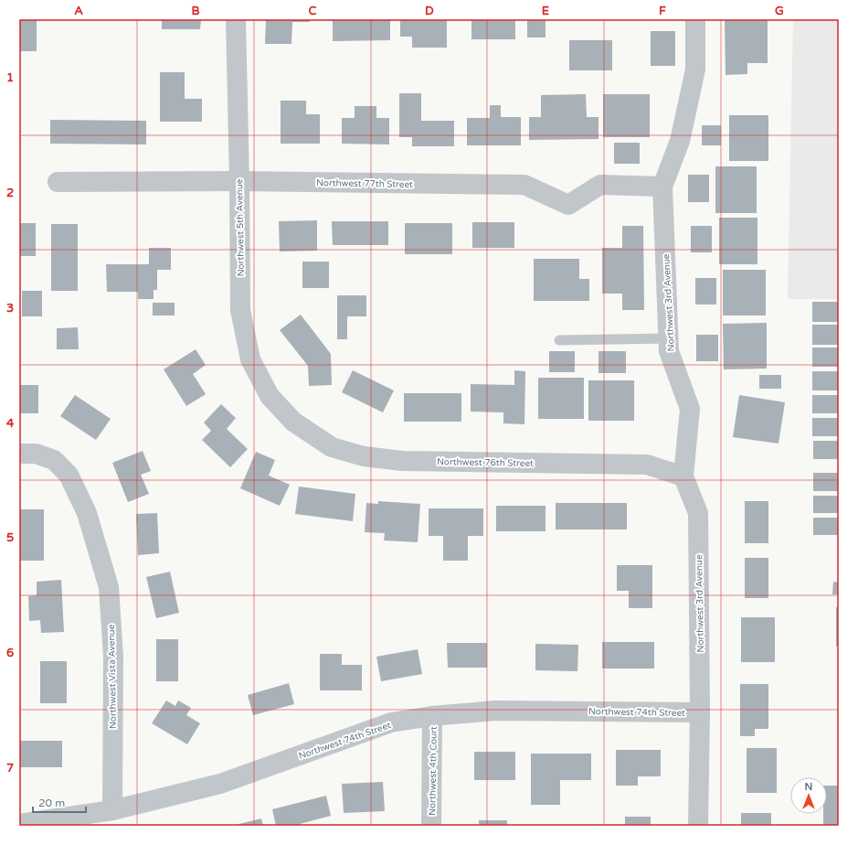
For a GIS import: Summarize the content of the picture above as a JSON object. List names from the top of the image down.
{
  "streets": {
    "street": [
      "Northwest 77th Street",
      "Northwest 5th Avenue",
      "Northwest 3rd Avenue",
      "Northwest 76th Street",
      "Northwest Vista Avenue",
      "Northwest 74th Street",
      "Northwest 4th Court"
    ]
  },
  "crossings": [
    ["Northwest 77th Street", "Northwest 5th Avenue"],
    ["Northwest 77th Street", "Northwest 3rd Avenue"],
    ["Northwest 5th Avenue", "Northwest 76th Street"],
    ["Northwest 3rd Avenue", "Northwest 76th Street"],
    ["Northwest 3rd Avenue", "Northwest 74th Street"],
    ["Northwest Vista Avenue", "Northwest 74th Street"],
    ["Northwest 74th Street", "Northwest 4th Court"]
  ],
  "scale_bar": "20 m",
  "north": "top",
  "grid": {
    "columns": [
      "A",
      "B",
      "C",
      "D",
      "E",
      "F",
      "G"
    ],
    "rows": [
      "1",
      "2",
      "3",
      "4",
      "5",
      "6",
      "7"
    ]
  }
}
